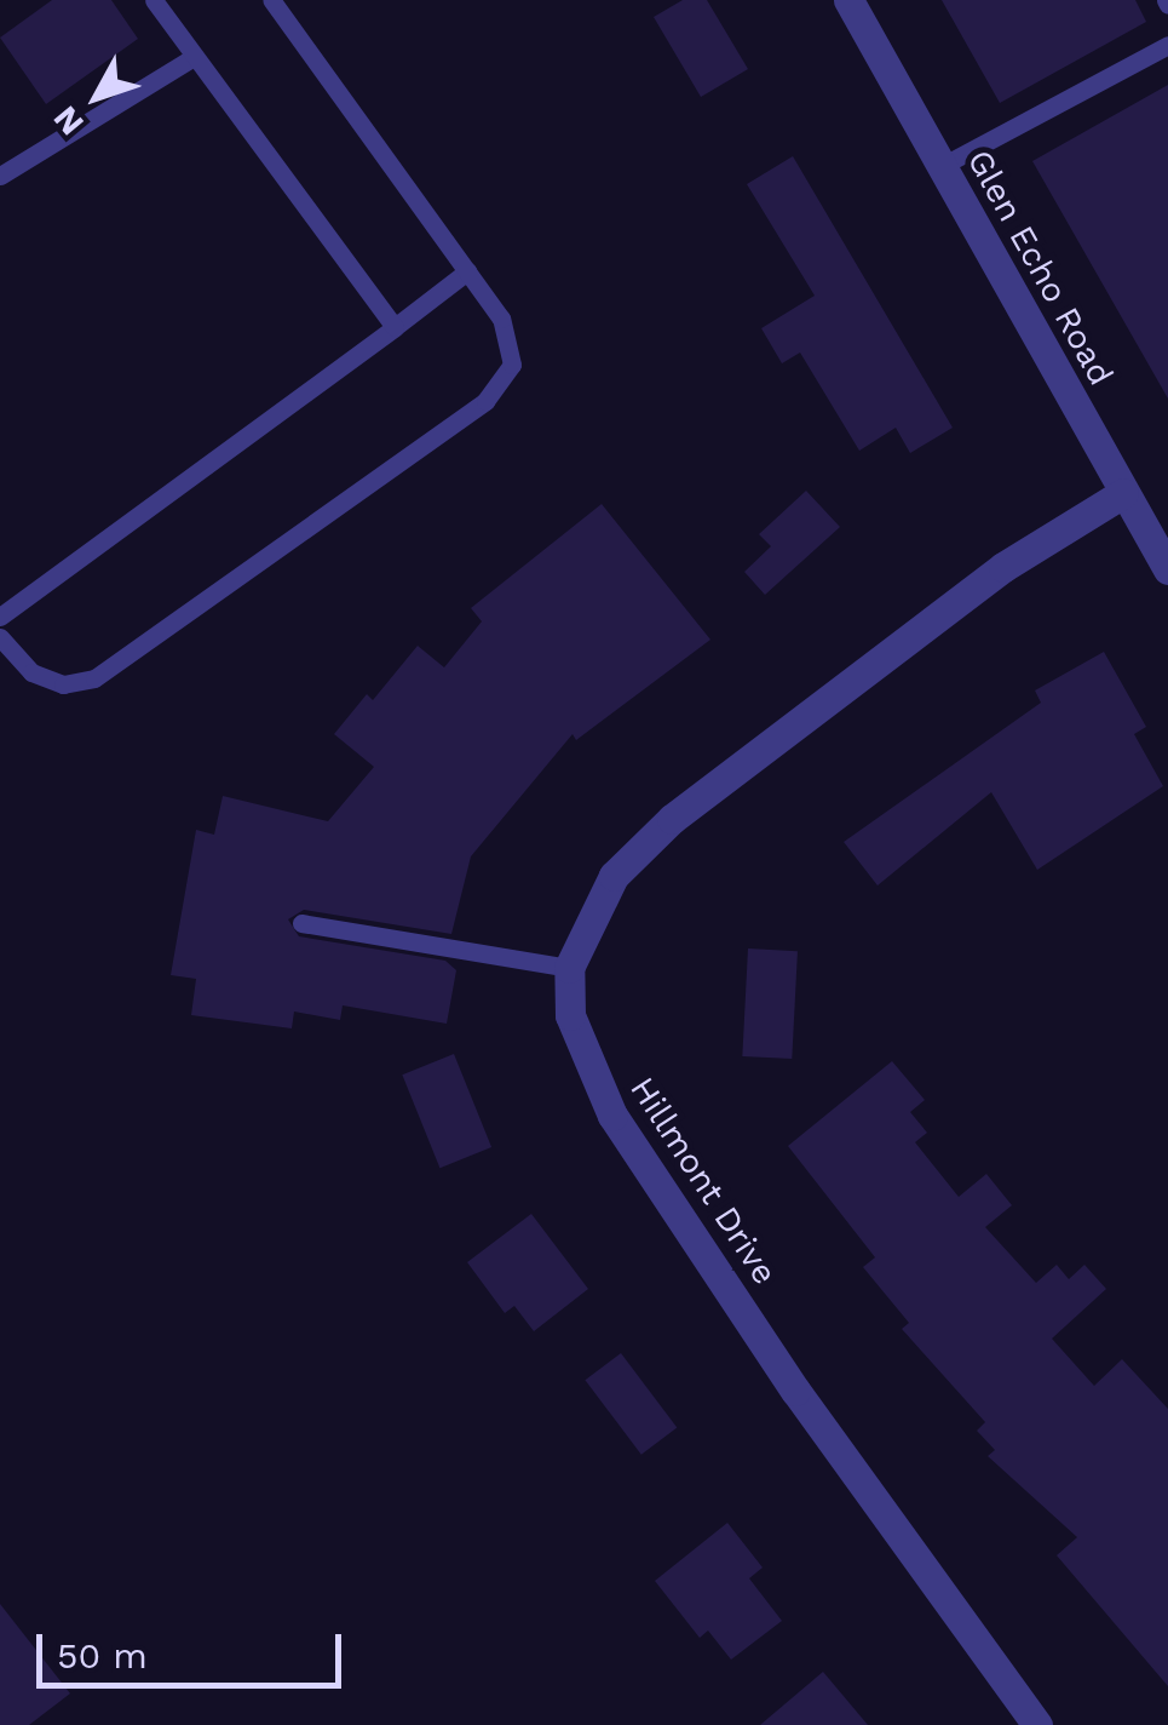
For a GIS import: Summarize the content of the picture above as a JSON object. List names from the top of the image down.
{
  "streets": {
    "street": ["Glen Echo Road", "Hillmont Drive"]
  },
  "scale_bar": "50 m",
  "north": "bottom left"
}
